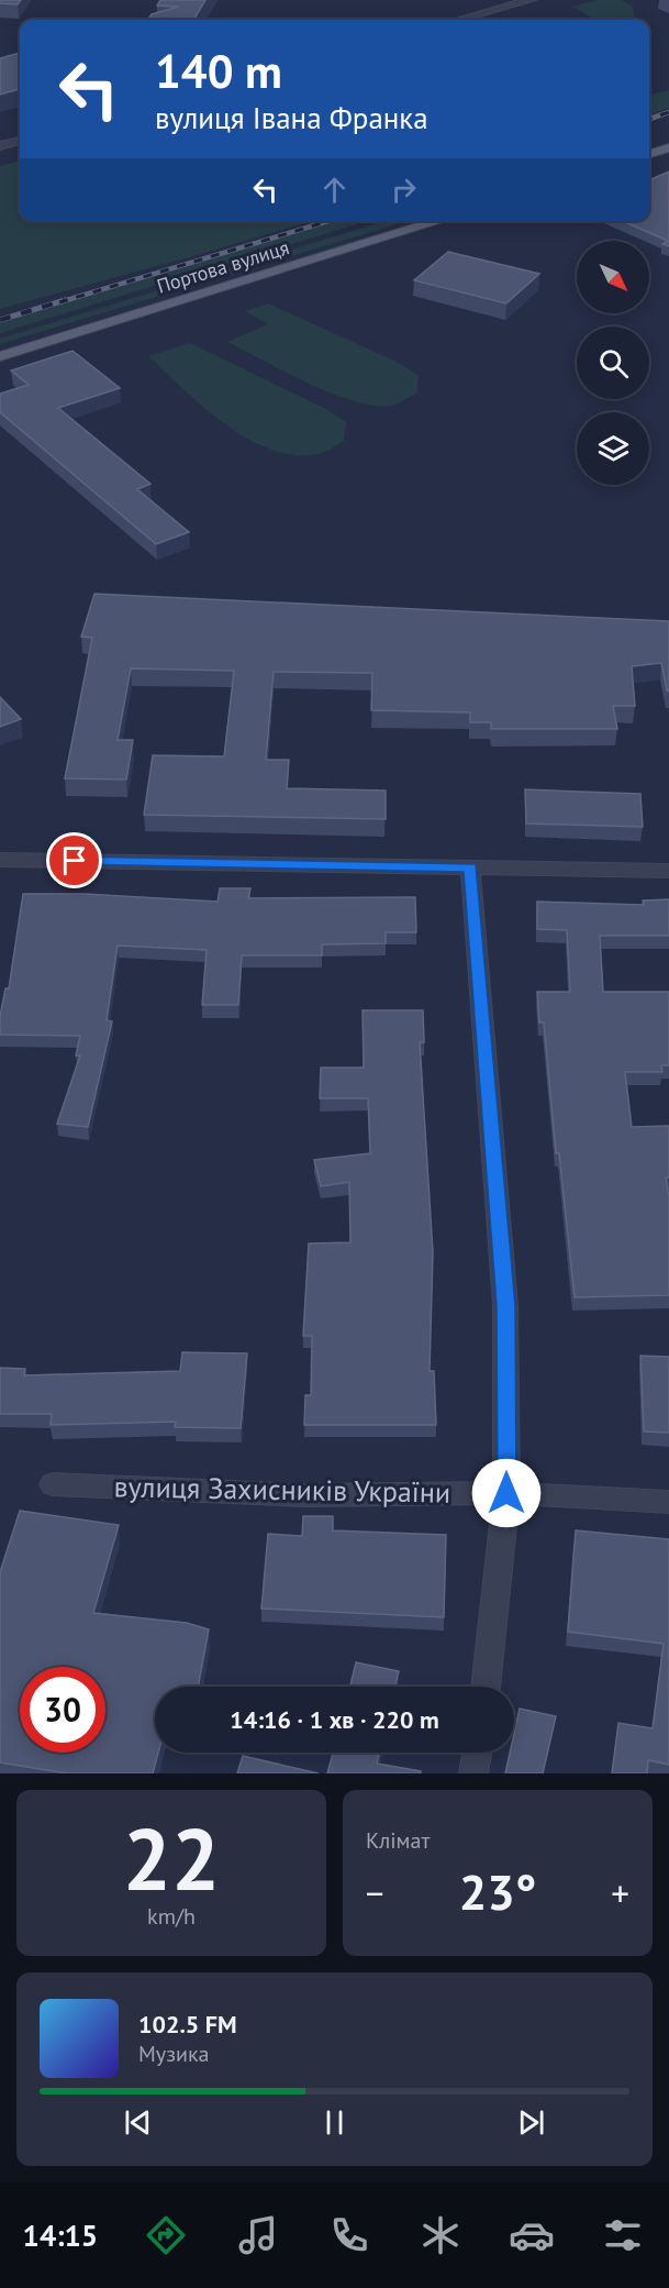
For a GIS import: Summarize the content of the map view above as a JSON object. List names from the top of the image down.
{
  "streets": {
    "main road": ["Портова вулиця"],
    "street": ["вулиця Захисників України"]
  },
  "north": "bottom right",
  "page": {
    "turn": ["140 m", "вулиця Івана Франка"],
    "limit": "30",
    "trip": "14:16 · 1 хв · 220 m",
    "tile": [
      ["22", "km/h"],
      "Клімат"
    ],
    "heat": ["−", "23°", "+"],
    "song": ["102.5 FM", "Музика"],
    "tabs": "14:15"
  }
}
